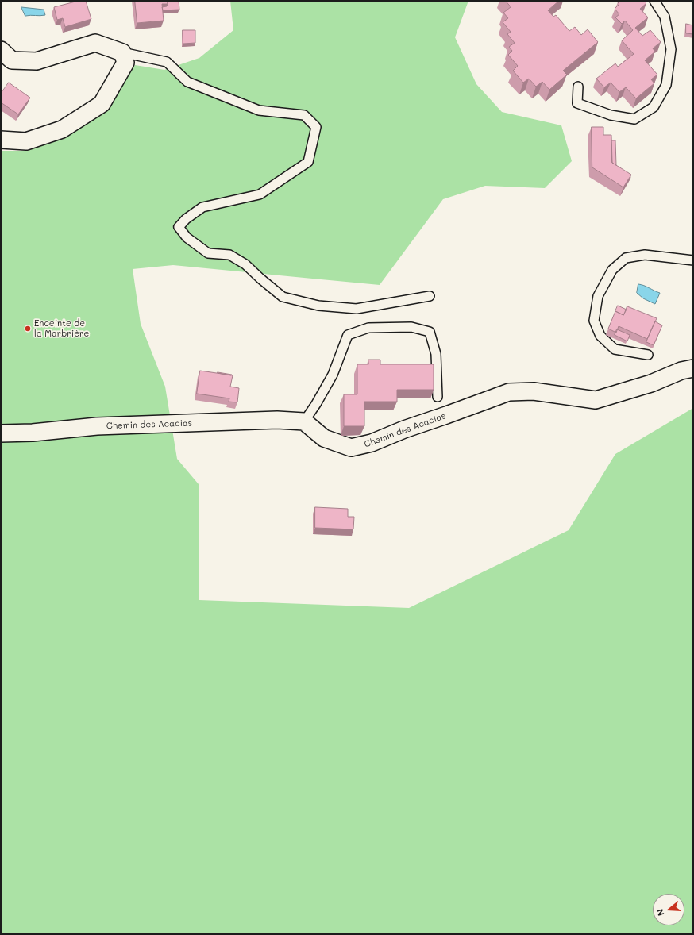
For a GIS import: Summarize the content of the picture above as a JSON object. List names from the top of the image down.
{
  "streets": {
    "street": ["Chemin des Acacias"]
  },
  "places": ["Enceinte de la Marbrière"],
  "north": "left"
}
